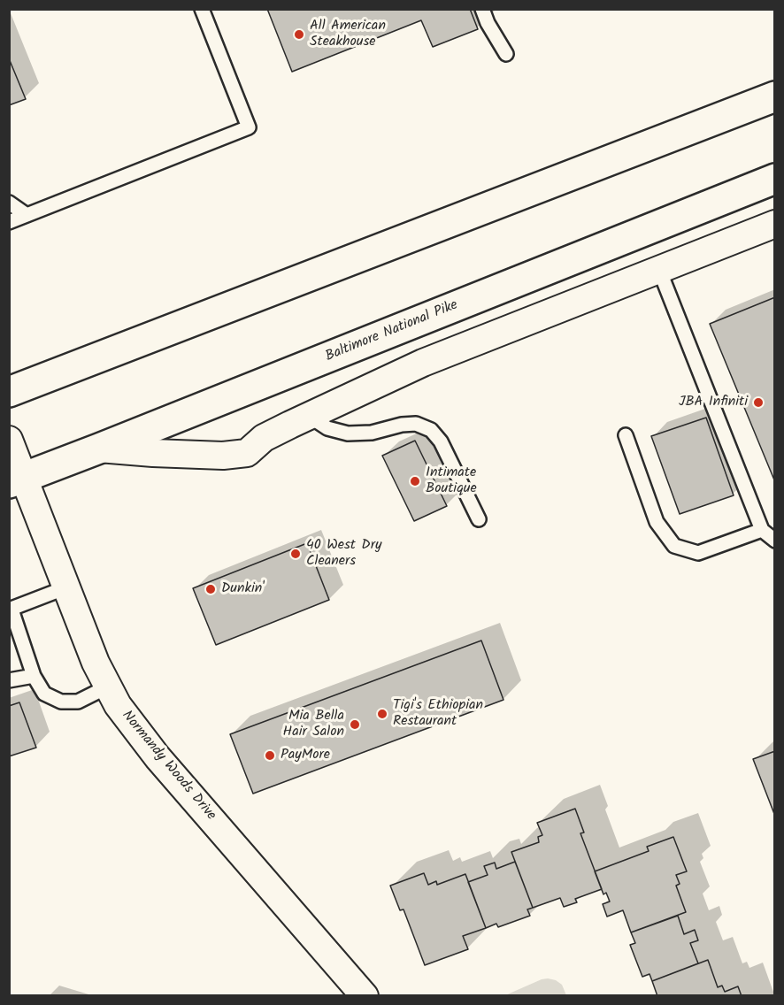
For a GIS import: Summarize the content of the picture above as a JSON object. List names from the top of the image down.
{
  "streets": {
    "main road": ["Baltimore National Pike"],
    "street": ["Normandy Woods Drive"]
  },
  "crossings": [
    ["Baltimore National Pike", "Normandy Woods Drive"]
  ],
  "places": [
    "All American Steakhouse",
    "JBA Infiniti",
    "Intimate Boutique",
    "40 West Dry Cleaners",
    "Dunkin'",
    "Tigi's Ethiopian Restaurant",
    "Mia Bella Hair Salon",
    "PayMore"
  ]
}
